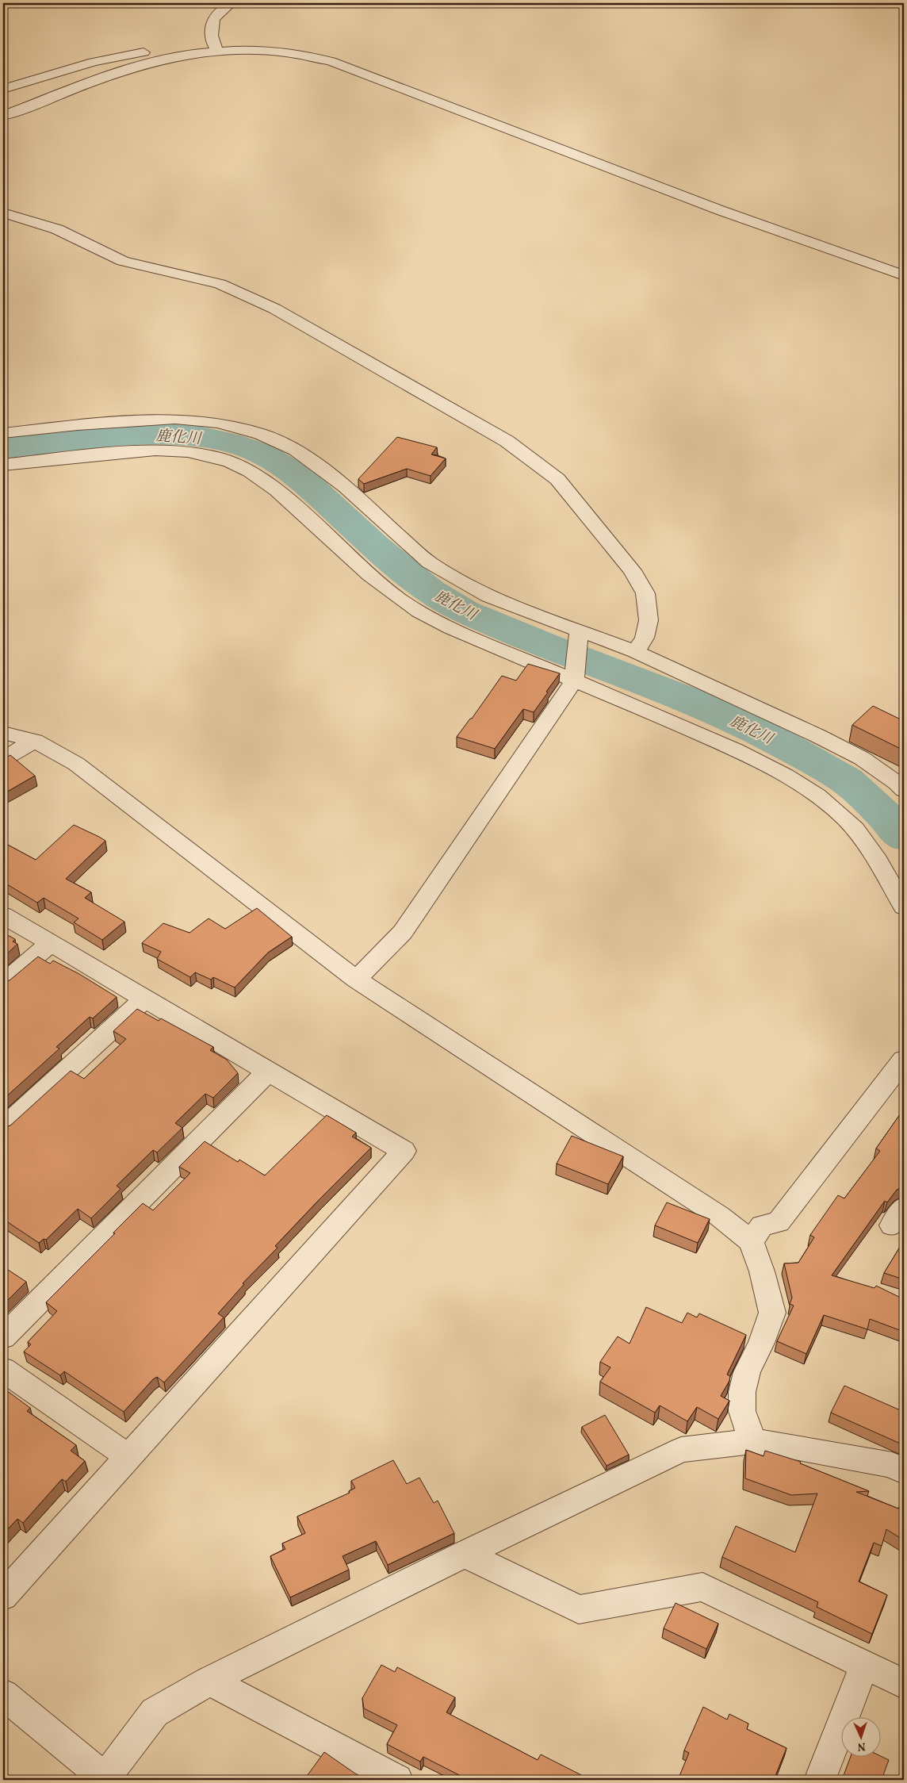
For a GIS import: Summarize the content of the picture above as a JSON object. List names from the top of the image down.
{
  "water": ["鹿化川"],
  "north": "bottom"
}
